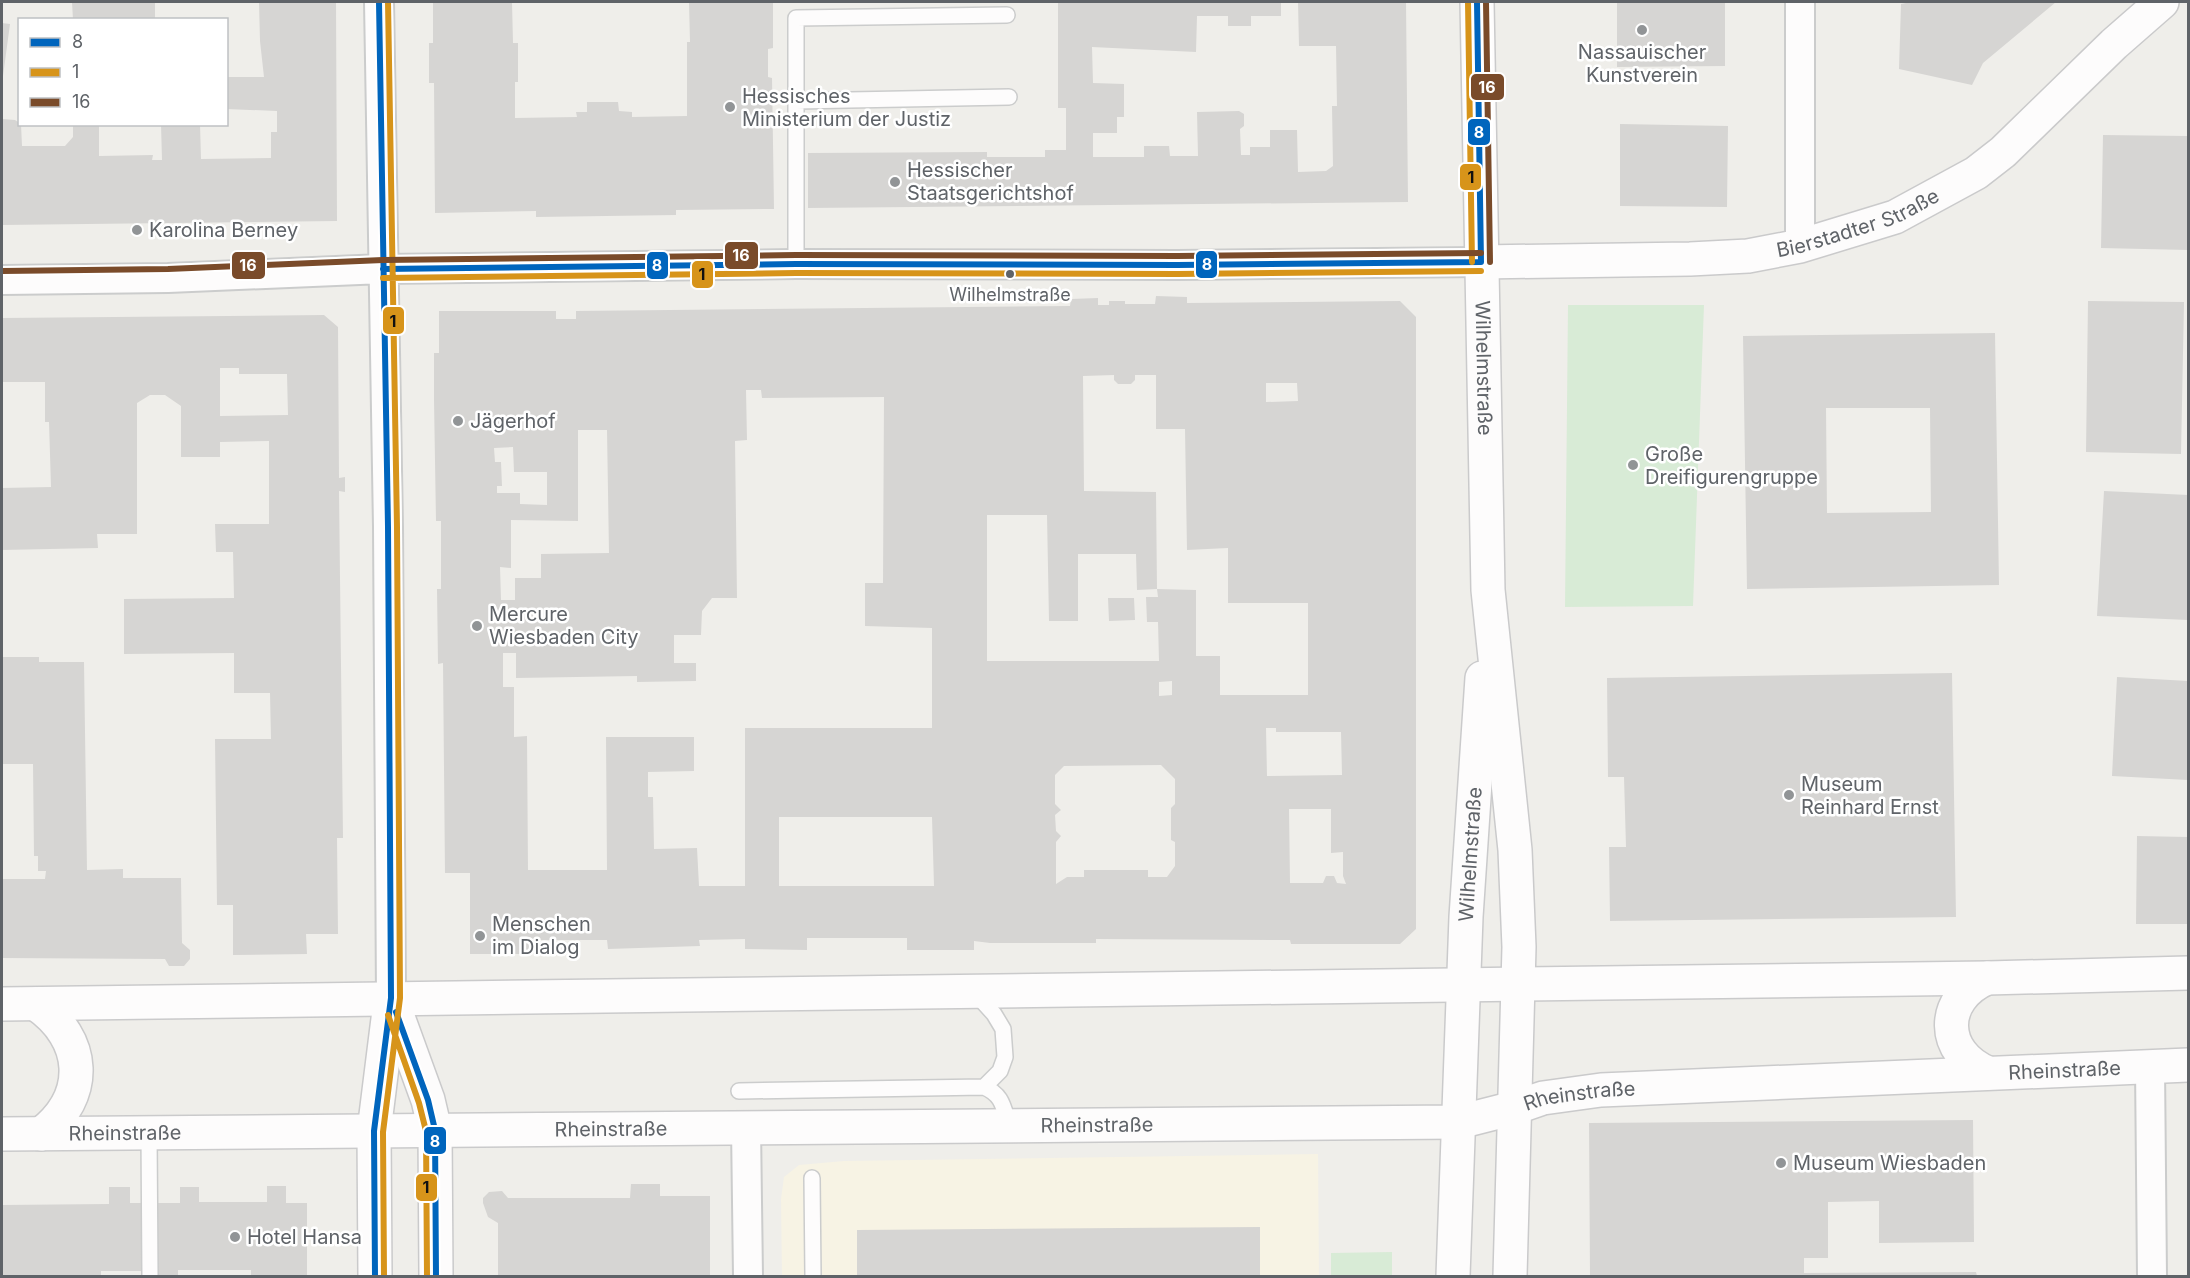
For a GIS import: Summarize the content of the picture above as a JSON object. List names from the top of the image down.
{
  "streets": {
    "main road": ["Bierstadter Straße", "Wilhelmstraße", "Rheinstraße"]
  },
  "crossings": [
    ["Bierstadter Straße", "Wilhelmstraße"],
    ["Wilhelmstraße", "Rheinstraße"]
  ],
  "places": [
    "Nassauischer Kunstverein",
    "Hessisches Ministerium der Justiz",
    "Hessischer Staatsgerichtshof",
    "Karolina Berney",
    "Wilhelmstraße",
    "Jägerhof",
    "Große Dreifigurengruppe",
    "Mercure Wiesbaden City",
    "Museum Reinhard Ernst",
    "Menschen im Dialog",
    "Museum Wiesbaden",
    "Hotel Hansa"
  ],
  "lines": ["transit line 8", "transit line 1", "transit line 16"],
  "legend": ["8", "1", "16"]
}
